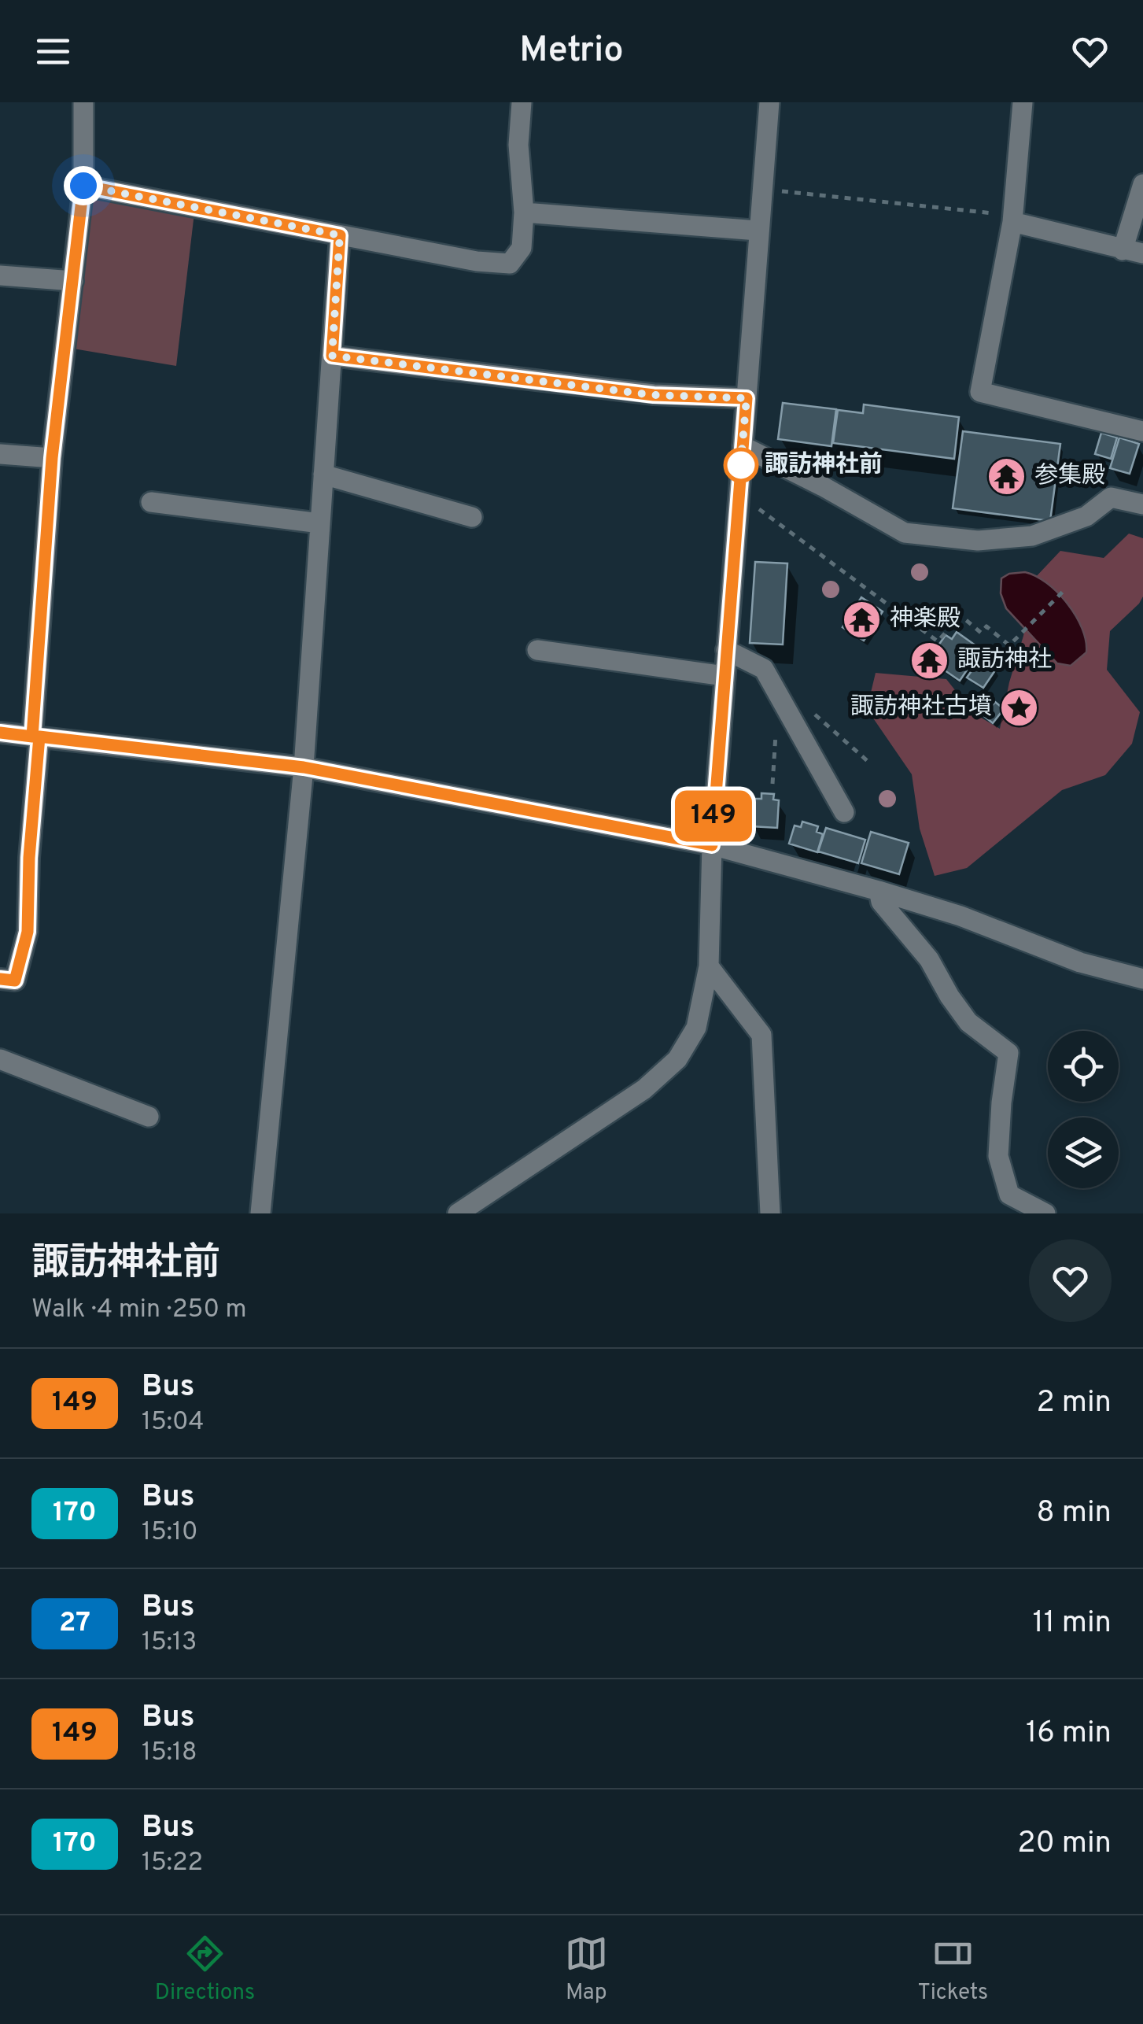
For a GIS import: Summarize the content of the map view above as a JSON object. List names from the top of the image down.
{
  "places": {
    "other": ["諏訪神社前"],
    "temple": ["参集殿", "神楽殿", "諏訪神社"],
    "place": ["諏訪神社古墳"]
  },
  "lines": ["bus line 149"],
  "page": {
    "header": "Metrio",
    "on_map": "149",
    "heading": ["諏訪神社前", "Walk · 4 min · 250 m"],
    "list": [
      {
        "mark": "149",
        "name": "Bus",
        "note": "15:04",
        "value": "2 min"
      },
      {
        "mark": "170",
        "name": "Bus",
        "note": "15:10",
        "value": "8 min"
      },
      {
        "mark": "27",
        "name": "Bus",
        "note": "15:13",
        "value": "11 min"
      },
      {
        "mark": "149",
        "name": "Bus",
        "note": "15:18",
        "value": "16 min"
      },
      {
        "mark": "170",
        "name": "Bus",
        "note": "15:22",
        "value": "20 min"
      }
    ],
    "tabs": ["Directions", "Map", "Tickets"]
  }
}
